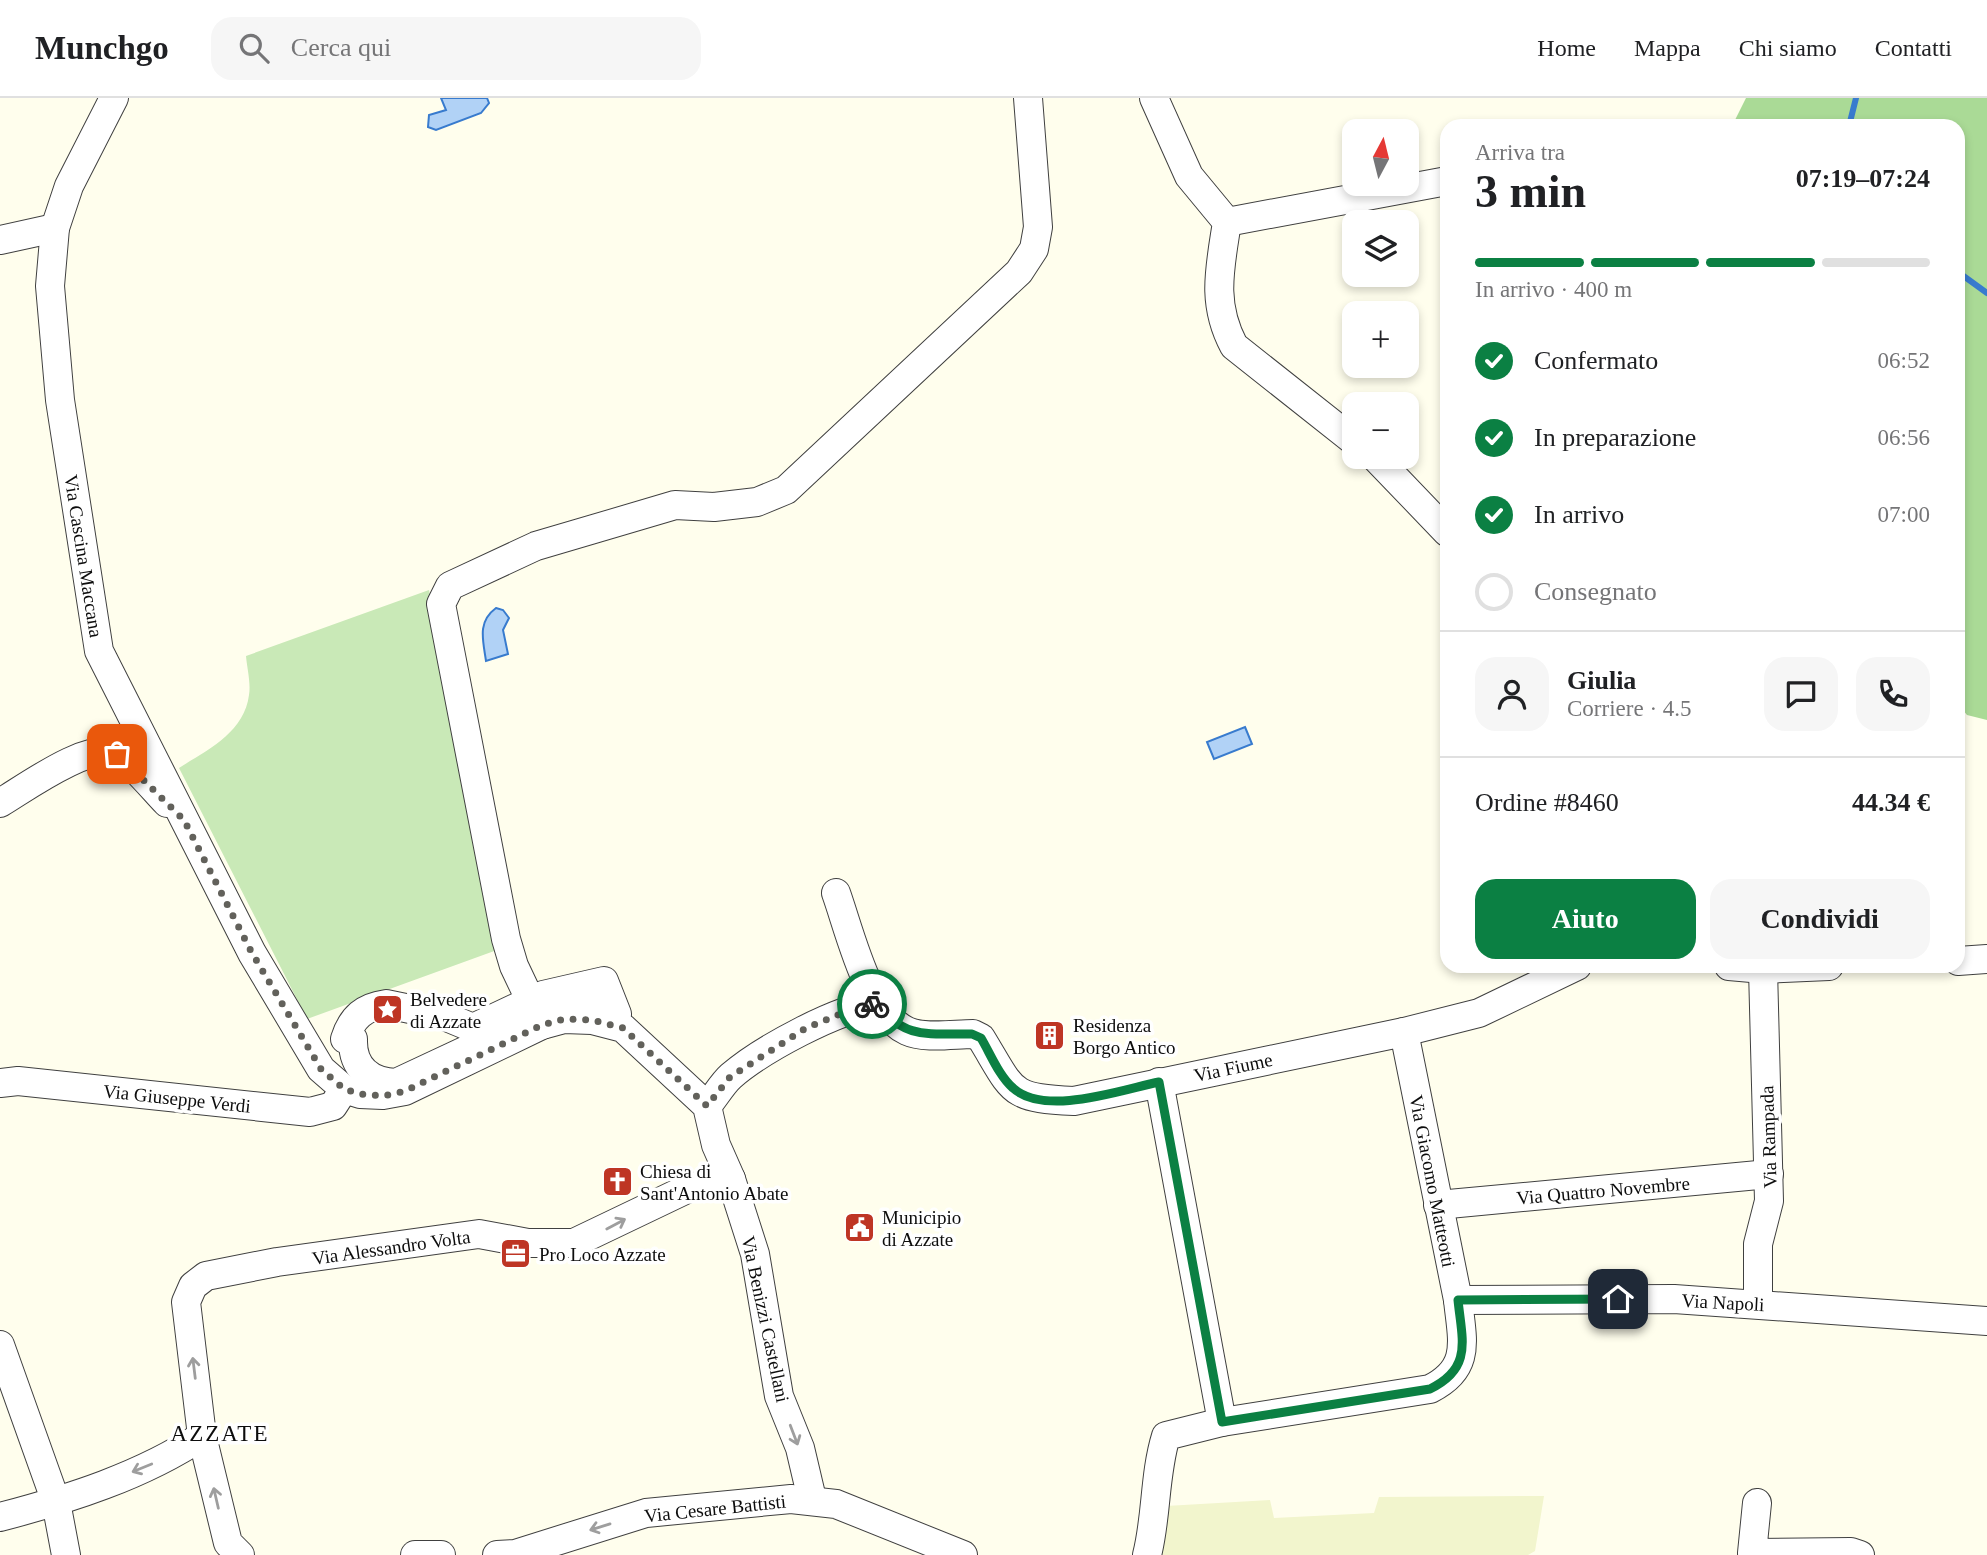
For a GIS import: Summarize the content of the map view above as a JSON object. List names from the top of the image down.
{
  "streets": {
    "street": [
      "Via Cascina Maccana",
      "Via Fiume",
      "Via Giuseppe Verdi",
      "Via Rampada",
      "Via Giacomo Matteotti",
      "Via Quattro Novembre",
      "Via Alessandro Volta",
      "Via Napoli",
      "Via Benizzi Castellani",
      "Via Cesare Battisti"
    ]
  },
  "crossings": [
    ["Via Cascina Maccana", "Via Giuseppe Verdi"],
    ["Via Fiume", "Via Giacomo Matteotti"],
    ["Via Rampada", "Via Quattro Novembre"],
    ["Via Rampada", "Via Napoli"],
    ["Via Giacomo Matteotti", "Via Quattro Novembre"],
    ["Via Giacomo Matteotti", "Via Napoli"],
    ["Via Alessandro Volta", "Via Benizzi Castellani"],
    ["Via Benizzi Castellani", "Via Cesare Battisti"]
  ],
  "one_way": ["Via Benizzi Castellani", "Via Cesare Battisti"],
  "districts": ["AZZATE"],
  "places": {
    "place": ["Belvedere di Azzate"],
    "building": ["Residenza Borgo Antico"],
    "church": ["Chiesa di Sant'Antonio Abate"],
    "public building": ["Municipio di Azzate"],
    "office": ["Pro Loco Azzate"]
  },
  "north": "top",
  "page": {
    "header": "Munchgo",
    "search": "Cerca qui",
    "nav": [
      "Home",
      "Mappa",
      "Chi siamo",
      "Contatti"
    ],
    "map_buttons": ["+", "−"],
    "heading": ["3 min", "Arriva tra", "07:19–07:24"],
    "panel": [
      "Giulia",
      "Corriere · 4.5",
      "Ordine #8460",
      "44.34 €"
    ],
    "bar": "In arrivo · 400 m",
    "list": [
      ["Confermato", "06:52"],
      ["In preparazione", "06:56"],
      ["In arrivo", "07:00"],
      "Consegnato"
    ],
    "buttons": ["Aiuto", "Condividi"]
  }
}
